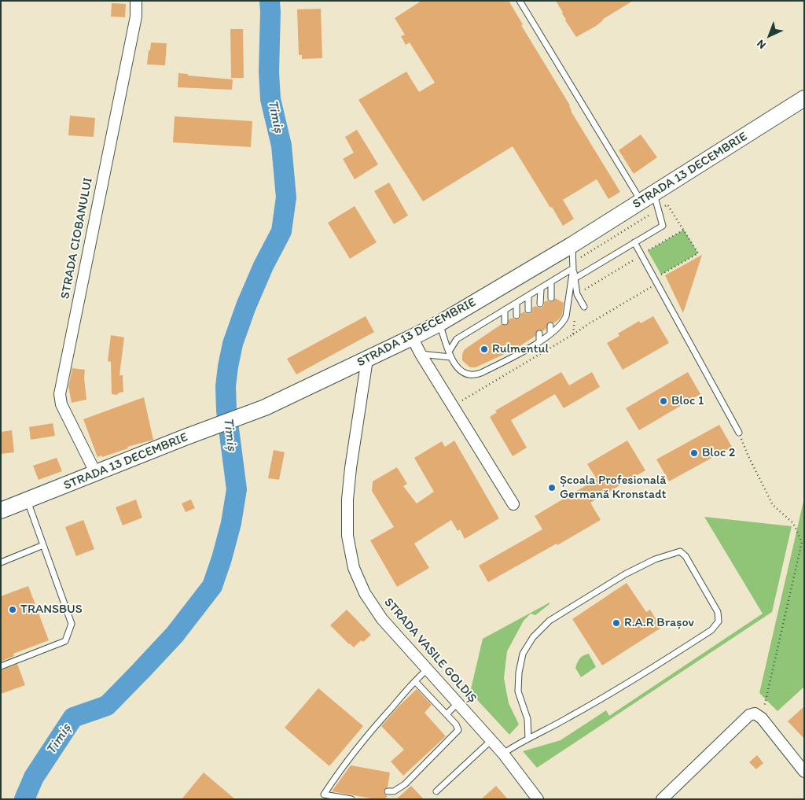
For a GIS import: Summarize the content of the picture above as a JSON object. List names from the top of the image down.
{
  "streets": {
    "main road": ["STRADA 13 DECEMBRIE"],
    "street": ["STRADA CIOBANULUI", "STRADA VASILE GOLDIȘ"]
  },
  "crossings": [
    ["STRADA 13 DECEMBRIE", "STRADA CIOBANULUI"],
    ["STRADA 13 DECEMBRIE", "STRADA VASILE GOLDIȘ"]
  ],
  "water": ["Timiș"],
  "places": [
    "Rulmentul",
    "Bloc 1",
    "Bloc 2",
    "Școala Profesională Germană Kronstadt",
    "TRANSBUS",
    "R.A.R Brașov"
  ],
  "north": "bottom left"
}
